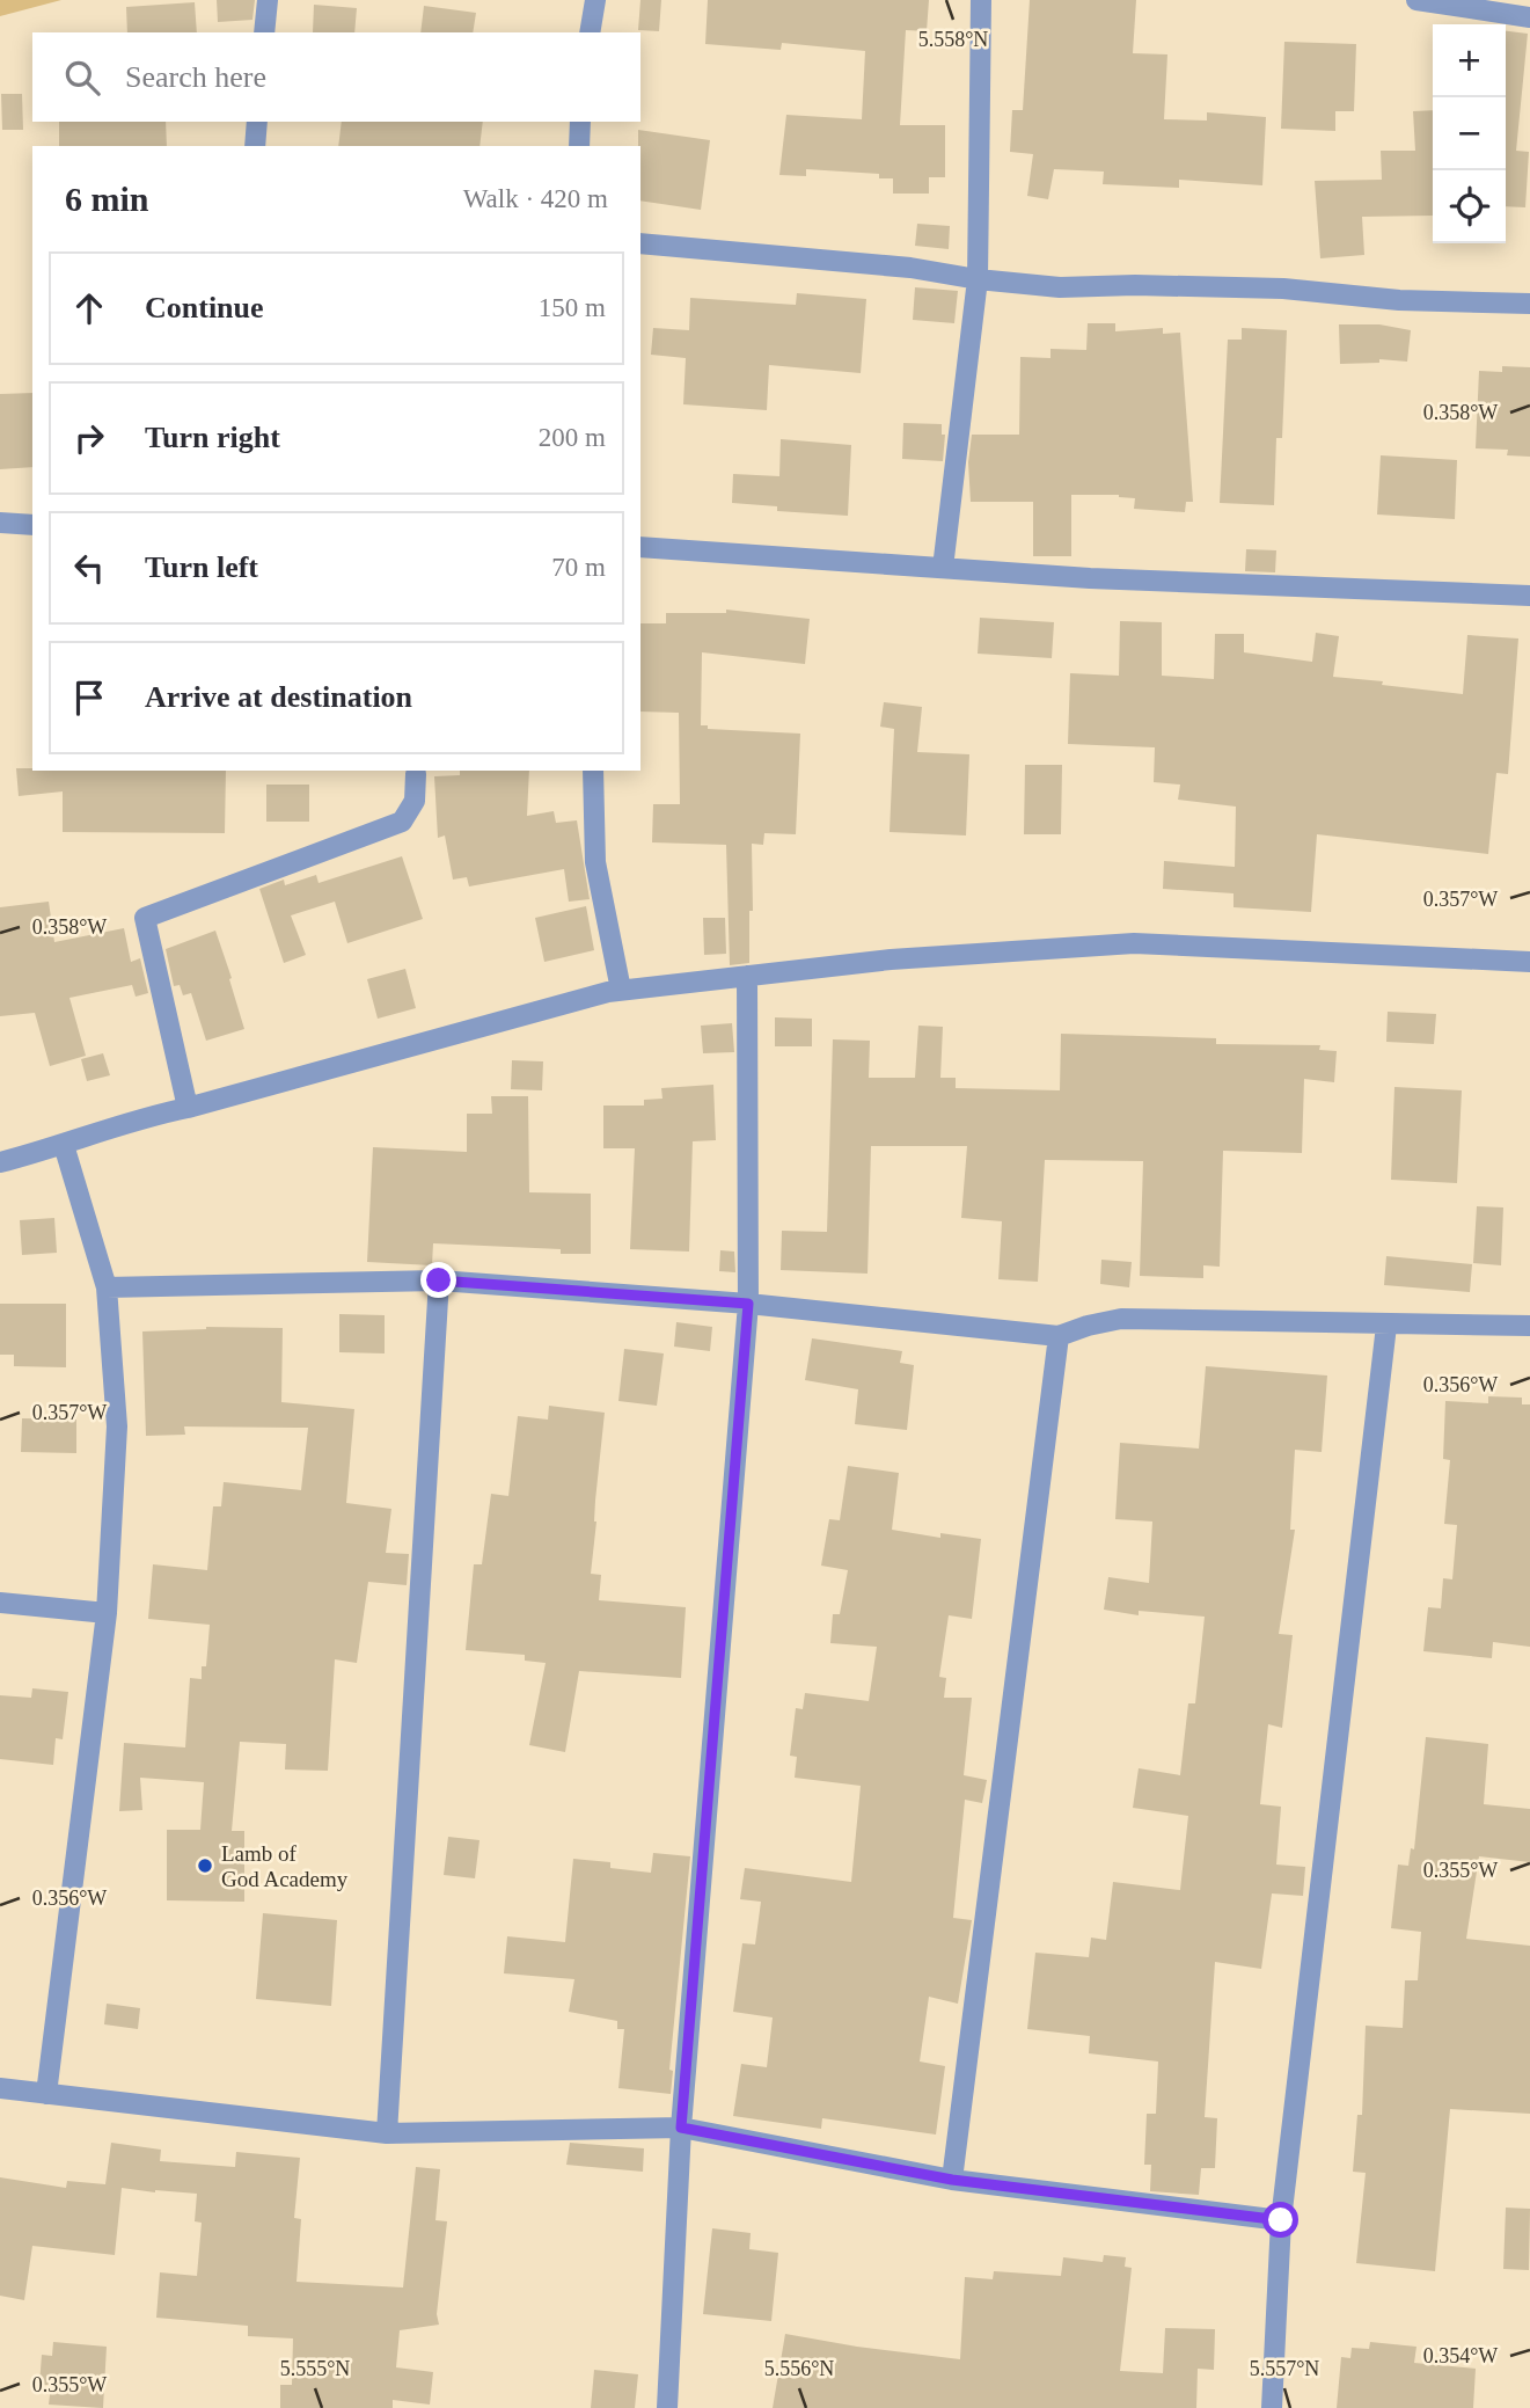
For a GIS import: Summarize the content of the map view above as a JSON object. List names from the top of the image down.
{
  "places": ["Lamb of God Academy"],
  "page": {
    "map_buttons": ["+", "−"],
    "search": "Search here",
    "heading": ["6 min", "Walk · 420 m"],
    "list": [
      ["Continue", "150 m"],
      ["Turn right", "200 m"],
      ["Turn left", "70 m"],
      "Arrive at destination"
    ]
  },
  "coordinates": [
    "5.558°N",
    "0.358°W",
    "0.357°W",
    "0.356°W",
    "0.355°W",
    "0.354°W",
    "5.555°N",
    "5.556°N",
    "5.557°N"
  ]
}
